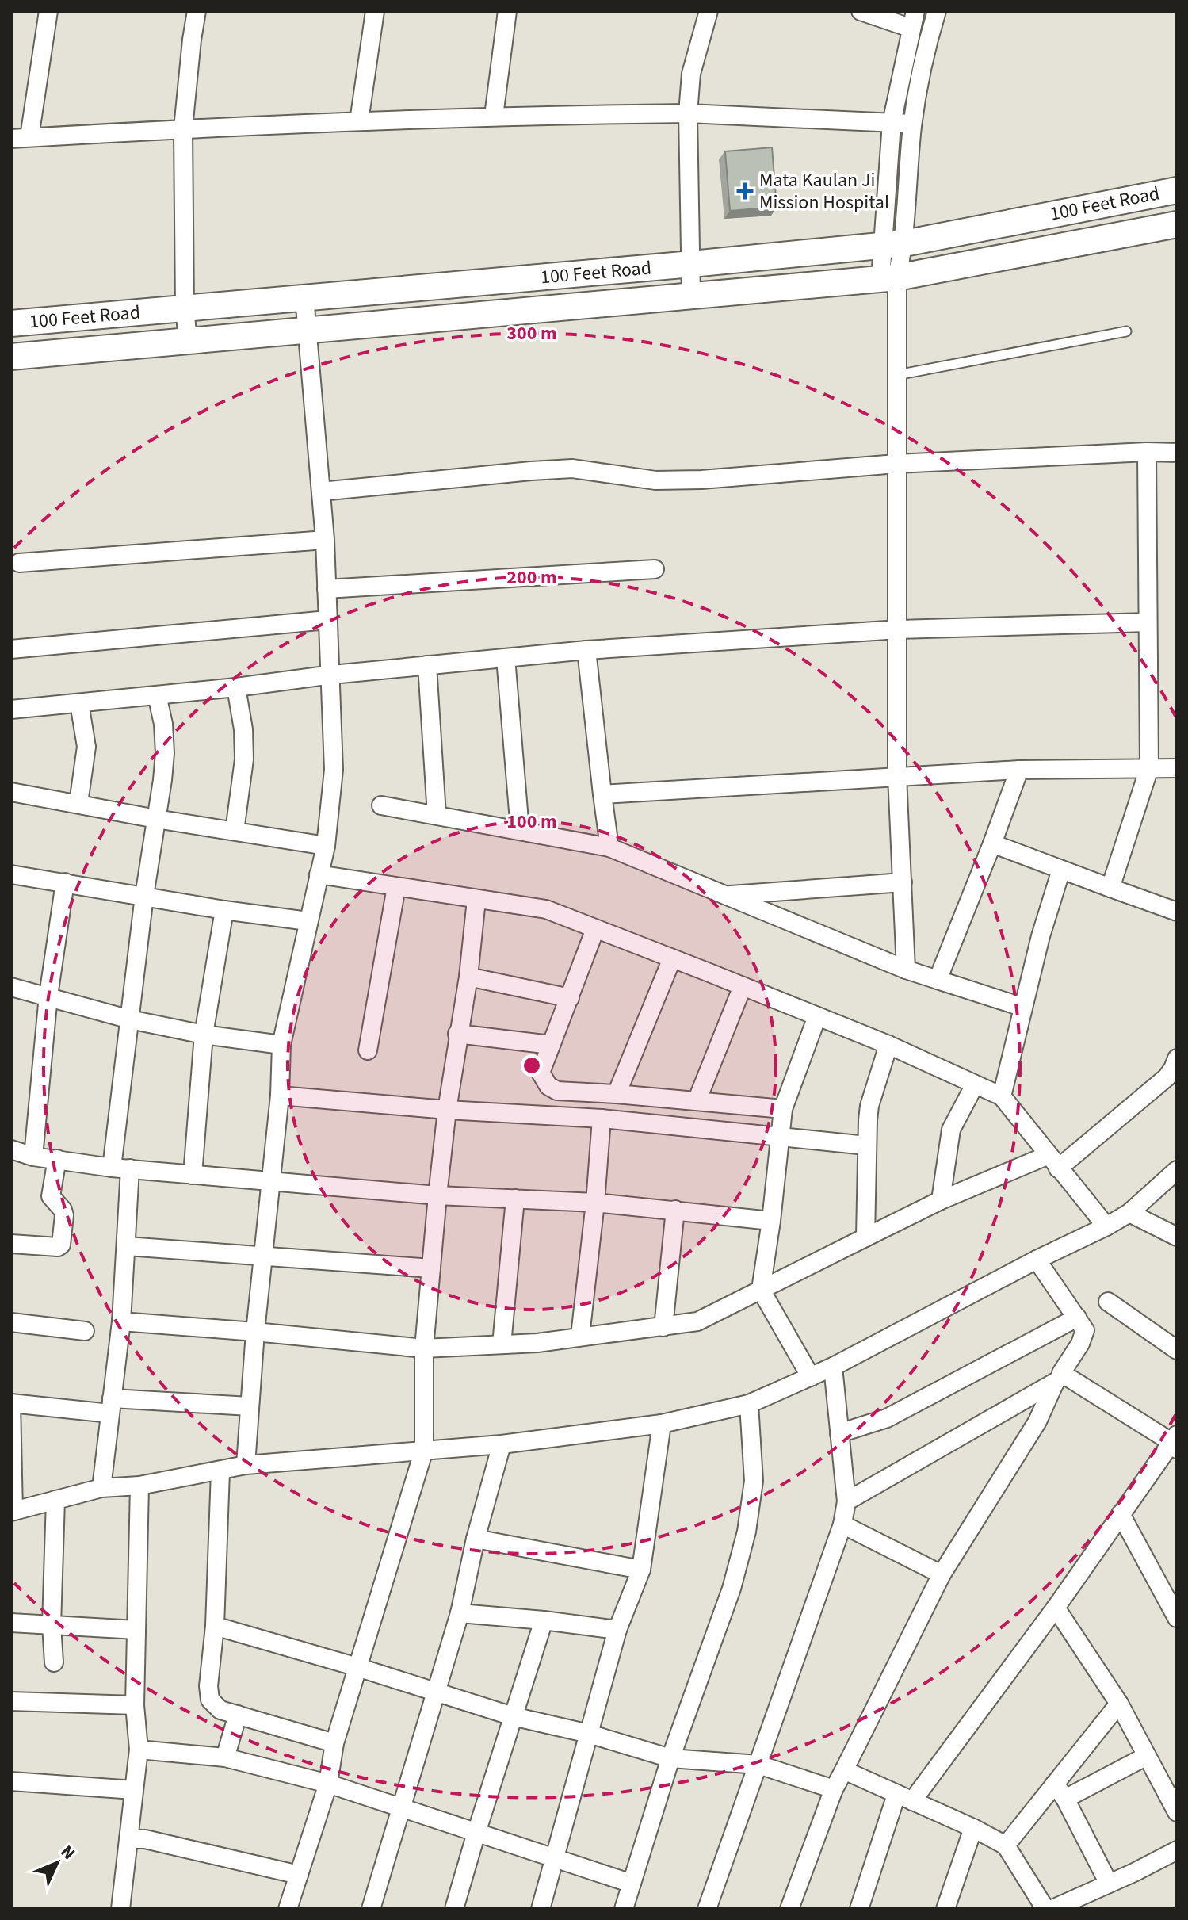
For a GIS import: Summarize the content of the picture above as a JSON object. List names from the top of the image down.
{
  "streets": {
    "main road": ["100 Feet Road"]
  },
  "places": {
    "health": ["Mata Kaulan Ji Mission Hospital"]
  },
  "north": "top right",
  "rings": ["300 m", "200 m", "100 m"]
}
